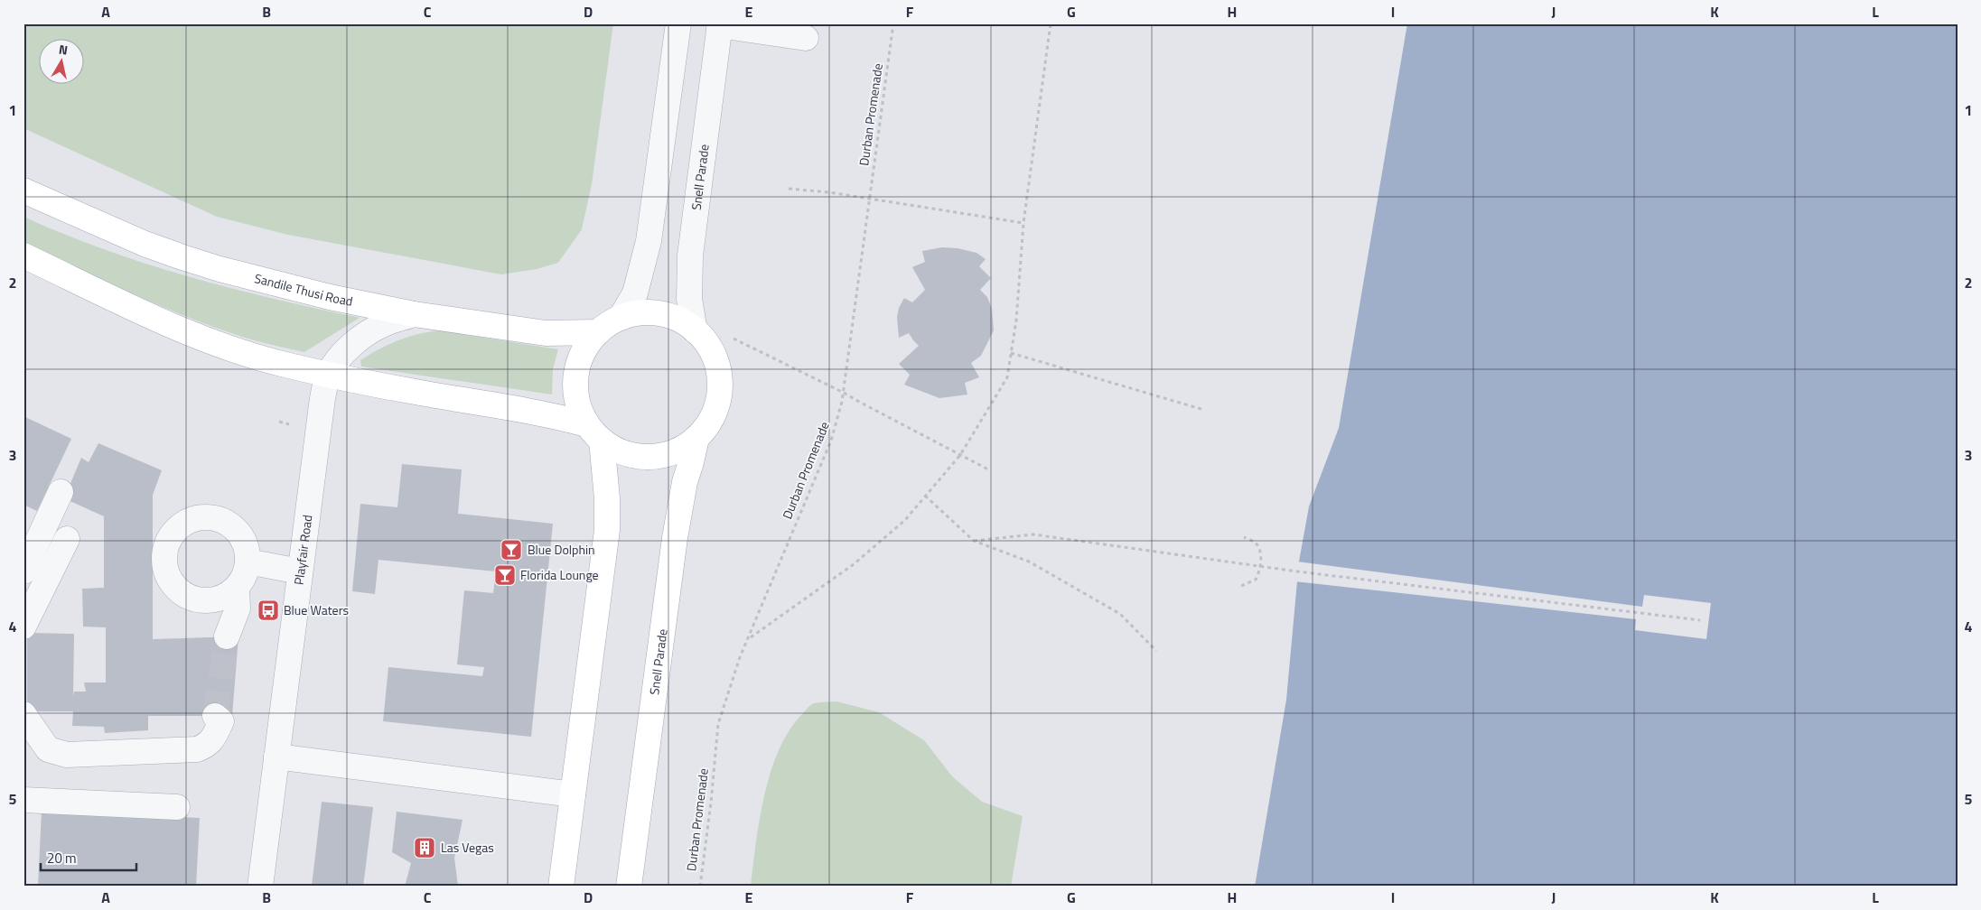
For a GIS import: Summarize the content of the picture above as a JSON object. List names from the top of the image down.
{
  "streets": {
    "main road": ["Snell Parade", "Sandile Thusi Road"],
    "street": ["Playfair Road"],
    "path": ["Durban Promenade"]
  },
  "crossings": [
    ["Snell Parade", "Sandile Thusi Road"],
    ["Sandile Thusi Road", "Playfair Road"]
  ],
  "places": {
    "bar": ["Blue Dolphin", "Florida Lounge"],
    "bus stop": ["Blue Waters"],
    "building": ["Las Vegas"]
  },
  "scale_bar": "20 m",
  "north": "top",
  "grid": {
    "columns": [
      "A",
      "B",
      "C",
      "D",
      "E",
      "F",
      "G",
      "H",
      "I",
      "J",
      "K",
      "L"
    ],
    "rows": [
      "1",
      "2",
      "3",
      "4",
      "5"
    ]
  }
}
